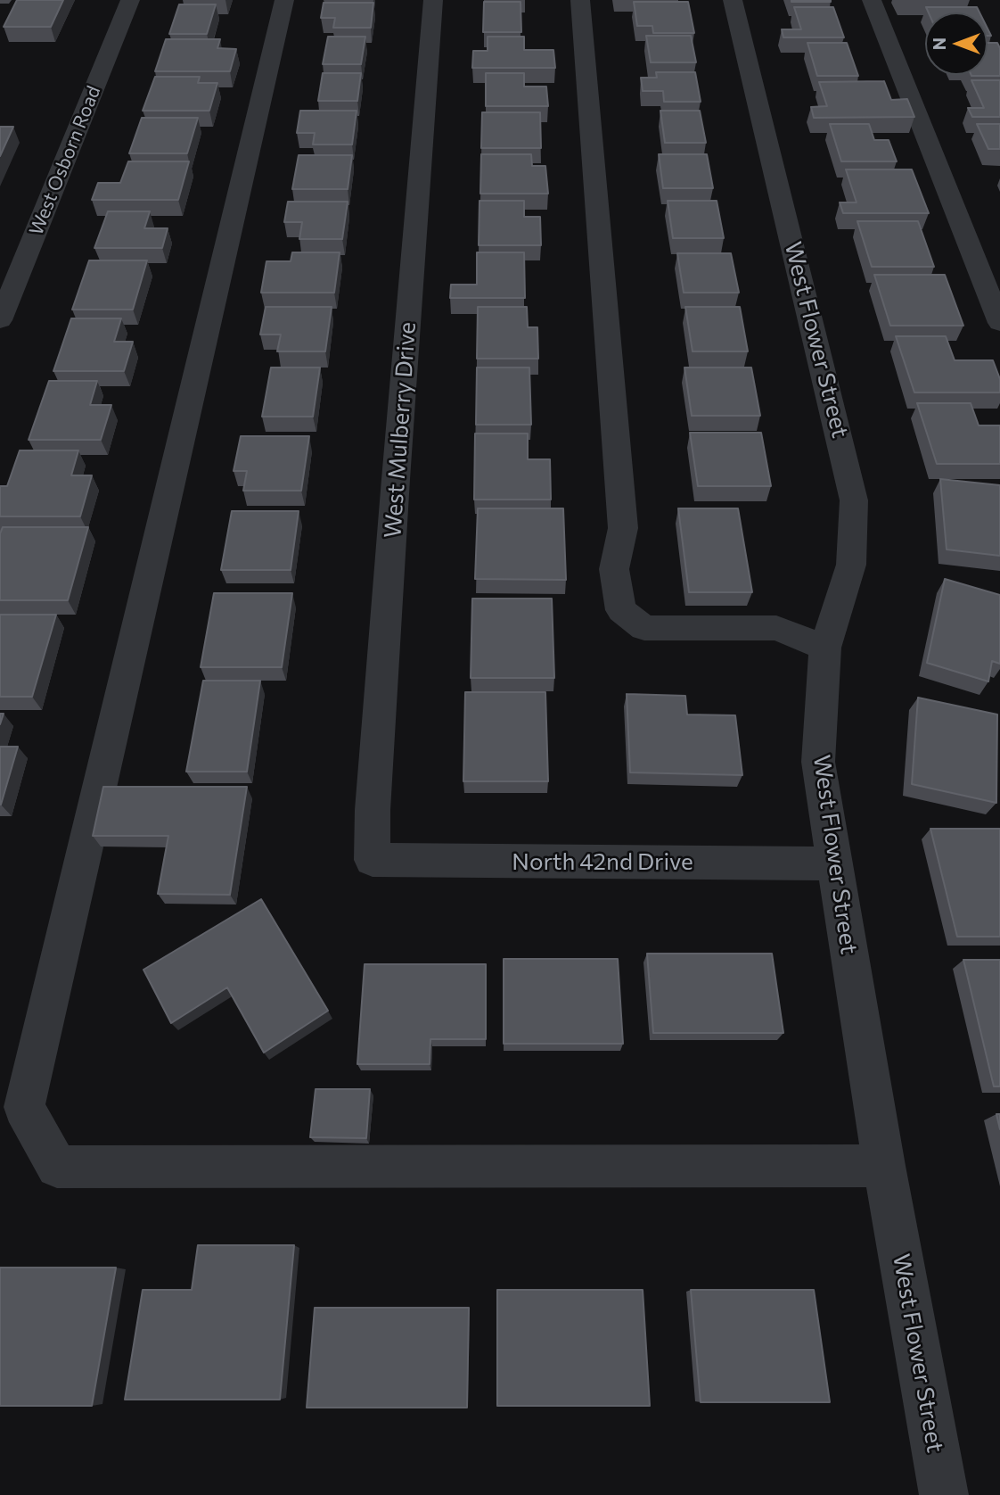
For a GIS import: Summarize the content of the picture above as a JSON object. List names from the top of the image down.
{
  "streets": {
    "street": [
      "West Osborn Road",
      "West Flower Street",
      "West Mulberry Drive",
      "North 42nd Drive"
    ]
  },
  "crossings": [
    ["West Flower Street", "North 42nd Drive"],
    ["West Mulberry Drive", "North 42nd Drive"]
  ],
  "north": "left"
}
